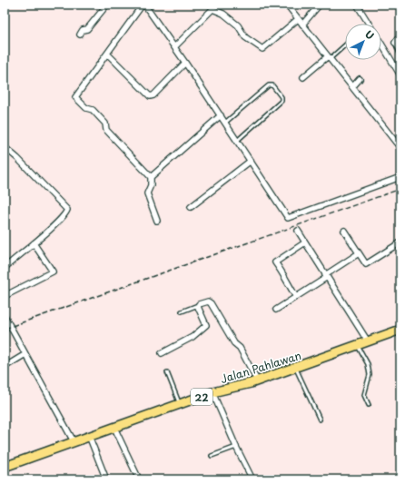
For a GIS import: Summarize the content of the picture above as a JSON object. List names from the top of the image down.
{
  "streets": {
    "highway": ["Jalan Pahlawan", "22"]
  },
  "north": "top right"
}
